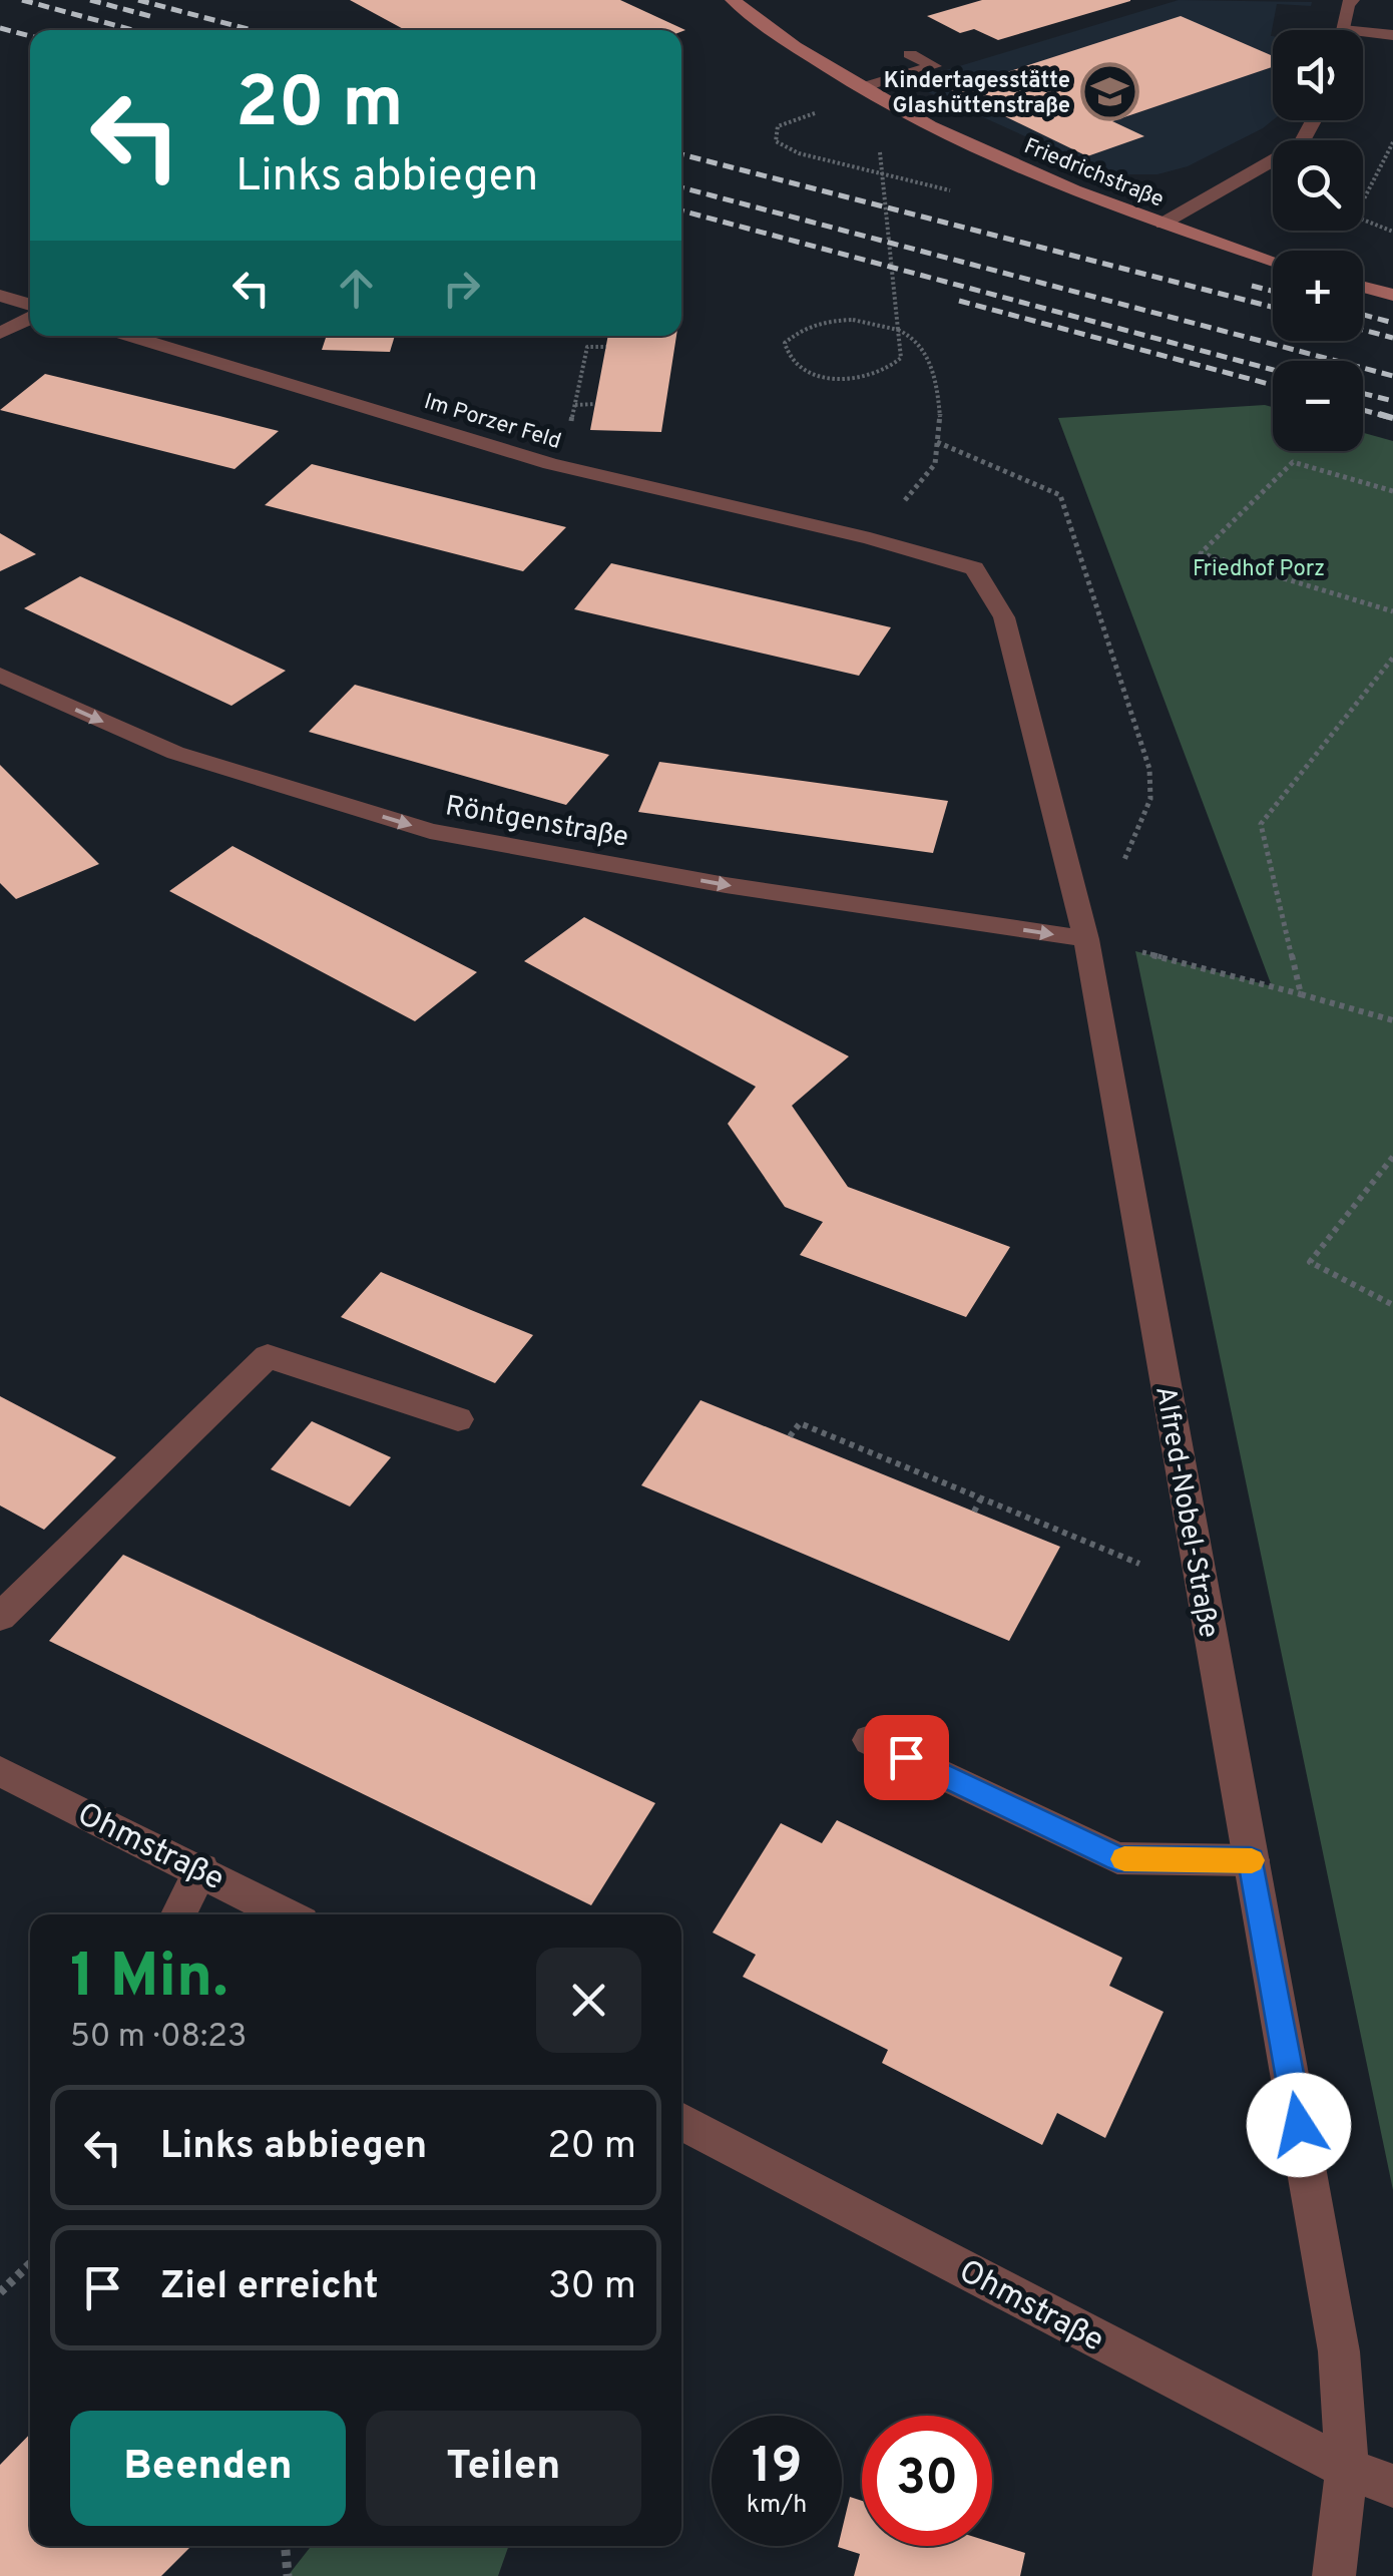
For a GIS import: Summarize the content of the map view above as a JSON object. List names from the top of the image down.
{
  "streets": {
    "street": [
      "Friedrichstraße",
      "Im Porzer Feld",
      "Röntgenstraße",
      "Alfred-Nobel-Straße",
      "Ohmstraße"
    ]
  },
  "crossings": [
    ["Im Porzer Feld", "Alfred-Nobel-Straße"],
    ["Röntgenstraße", "Alfred-Nobel-Straße"],
    ["Alfred-Nobel-Straße", "Ohmstraße"]
  ],
  "one_way": ["Röntgenstraße"],
  "parks": ["Friedhof Porz"],
  "places": {
    "school or university": ["Kindertagesstätte Glashüttenstraße"]
  },
  "page": {
    "map_buttons": ["+", "−"],
    "turn": ["20 m", "Links abbiegen"],
    "heading": ["1 Min.", "50 m · 08:23"],
    "list": [
      {
        "name": "Links abbiegen",
        "value": "20 m"
      },
      {
        "name": "Ziel erreicht",
        "value": "30 m"
      }
    ],
    "buttons": ["Beenden", "Teilen"],
    "speed": "19 km/h",
    "limit": "30"
  }
}
